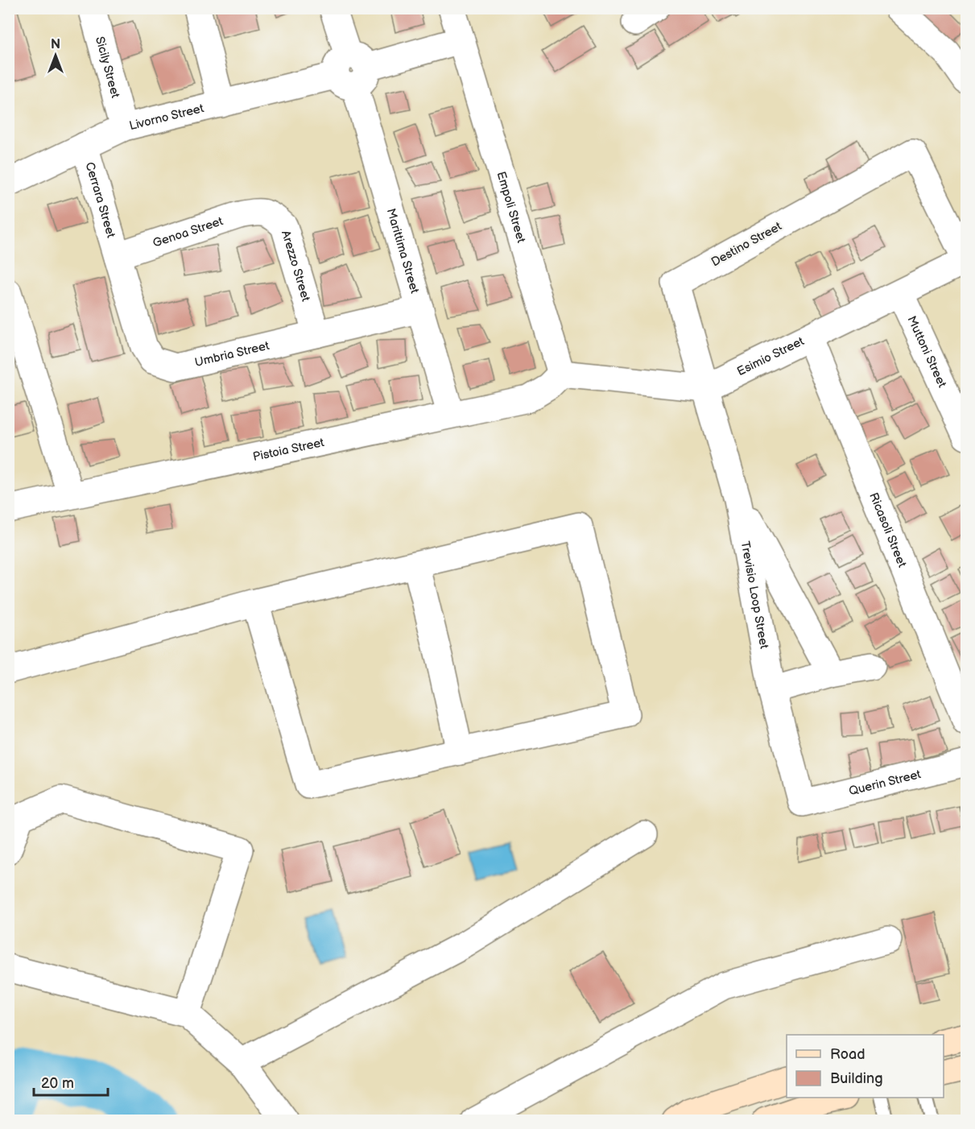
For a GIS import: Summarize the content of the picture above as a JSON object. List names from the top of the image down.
{
  "streets": {
    "street": [
      "Sicily Street",
      "Livorno Street",
      "Cerrara Street",
      "Empoli Street",
      "Genoa Street",
      "Destino Street",
      "Marittima Street",
      "Arezzo Street",
      "Muttoni Street",
      "Umbria Street",
      "Esimio Street",
      "Pistoia Street",
      "Ricasoli Street",
      "Trevisio Loop Street",
      "Querin Street"
    ]
  },
  "crossings": [
    ["Sicily Street", "Livorno Street"],
    ["Livorno Street", "Cerrara Street"],
    ["Livorno Street", "Empoli Street"],
    ["Livorno Street", "Marittima Street"],
    ["Cerrara Street", "Genoa Street"],
    ["Cerrara Street", "Umbria Street"],
    ["Empoli Street", "Pistoia Street"],
    ["Genoa Street", "Arezzo Street"],
    ["Genoa Street", "Umbria Street"],
    ["Destino Street", "Esimio Street"],
    ["Destino Street", "Trevisio Loop Street"],
    ["Marittima Street", "Umbria Street"],
    ["Marittima Street", "Pistoia Street"],
    ["Arezzo Street", "Umbria Street"],
    ["Muttoni Street", "Esimio Street"],
    ["Esimio Street", "Ricasoli Street"],
    ["Esimio Street", "Trevisio Loop Street"],
    ["Trevisio Loop Street", "Querin Street"]
  ],
  "legend": ["Road", "Building"],
  "scale_bar": "20 m",
  "north": "top"
}
